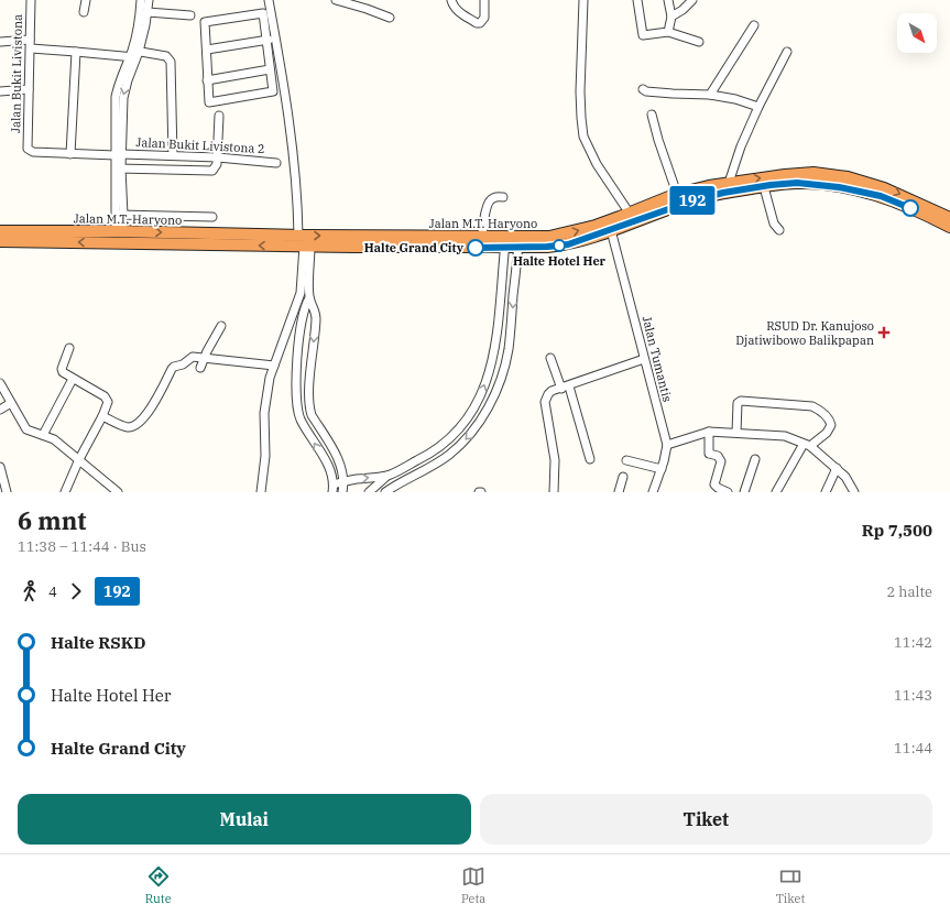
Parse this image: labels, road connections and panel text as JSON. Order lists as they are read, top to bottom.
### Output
{
  "streets": {
    "highway": ["Jalan M.T. Haryono"],
    "street": ["Jalan Bukit Livistona", "Jalan Bukit Livistona 2", "Jalan Tumantis"]
  },
  "crossings": [
    ["Jalan M.T. Haryono", "Jalan Tumantis"]
  ],
  "places": {
    "other": ["Halte Hotel Her", "Halte Grand City"],
    "health": ["RSUD Dr. Kanujoso Djatiwibowo Balikpapan"]
  },
  "lines": ["bus line 192"],
  "north": "bottom right",
  "page": {
    "on_map": "192",
    "heading": ["6 mnt", "11:38 – 11:44 · Bus", "Rp 7,500"],
    "legs": ["4", "192", "2 halte"],
    "list": [
      {
        "name": "Halte RSKD",
        "value": "11:42"
      },
      {
        "name": "Halte Hotel Her",
        "value": "11:43"
      },
      {
        "name": "Halte Grand City",
        "value": "11:44"
      }
    ],
    "buttons": ["Mulai", "Tiket"],
    "tabs": ["Rute", "Peta", "Tiket"]
  }
}
